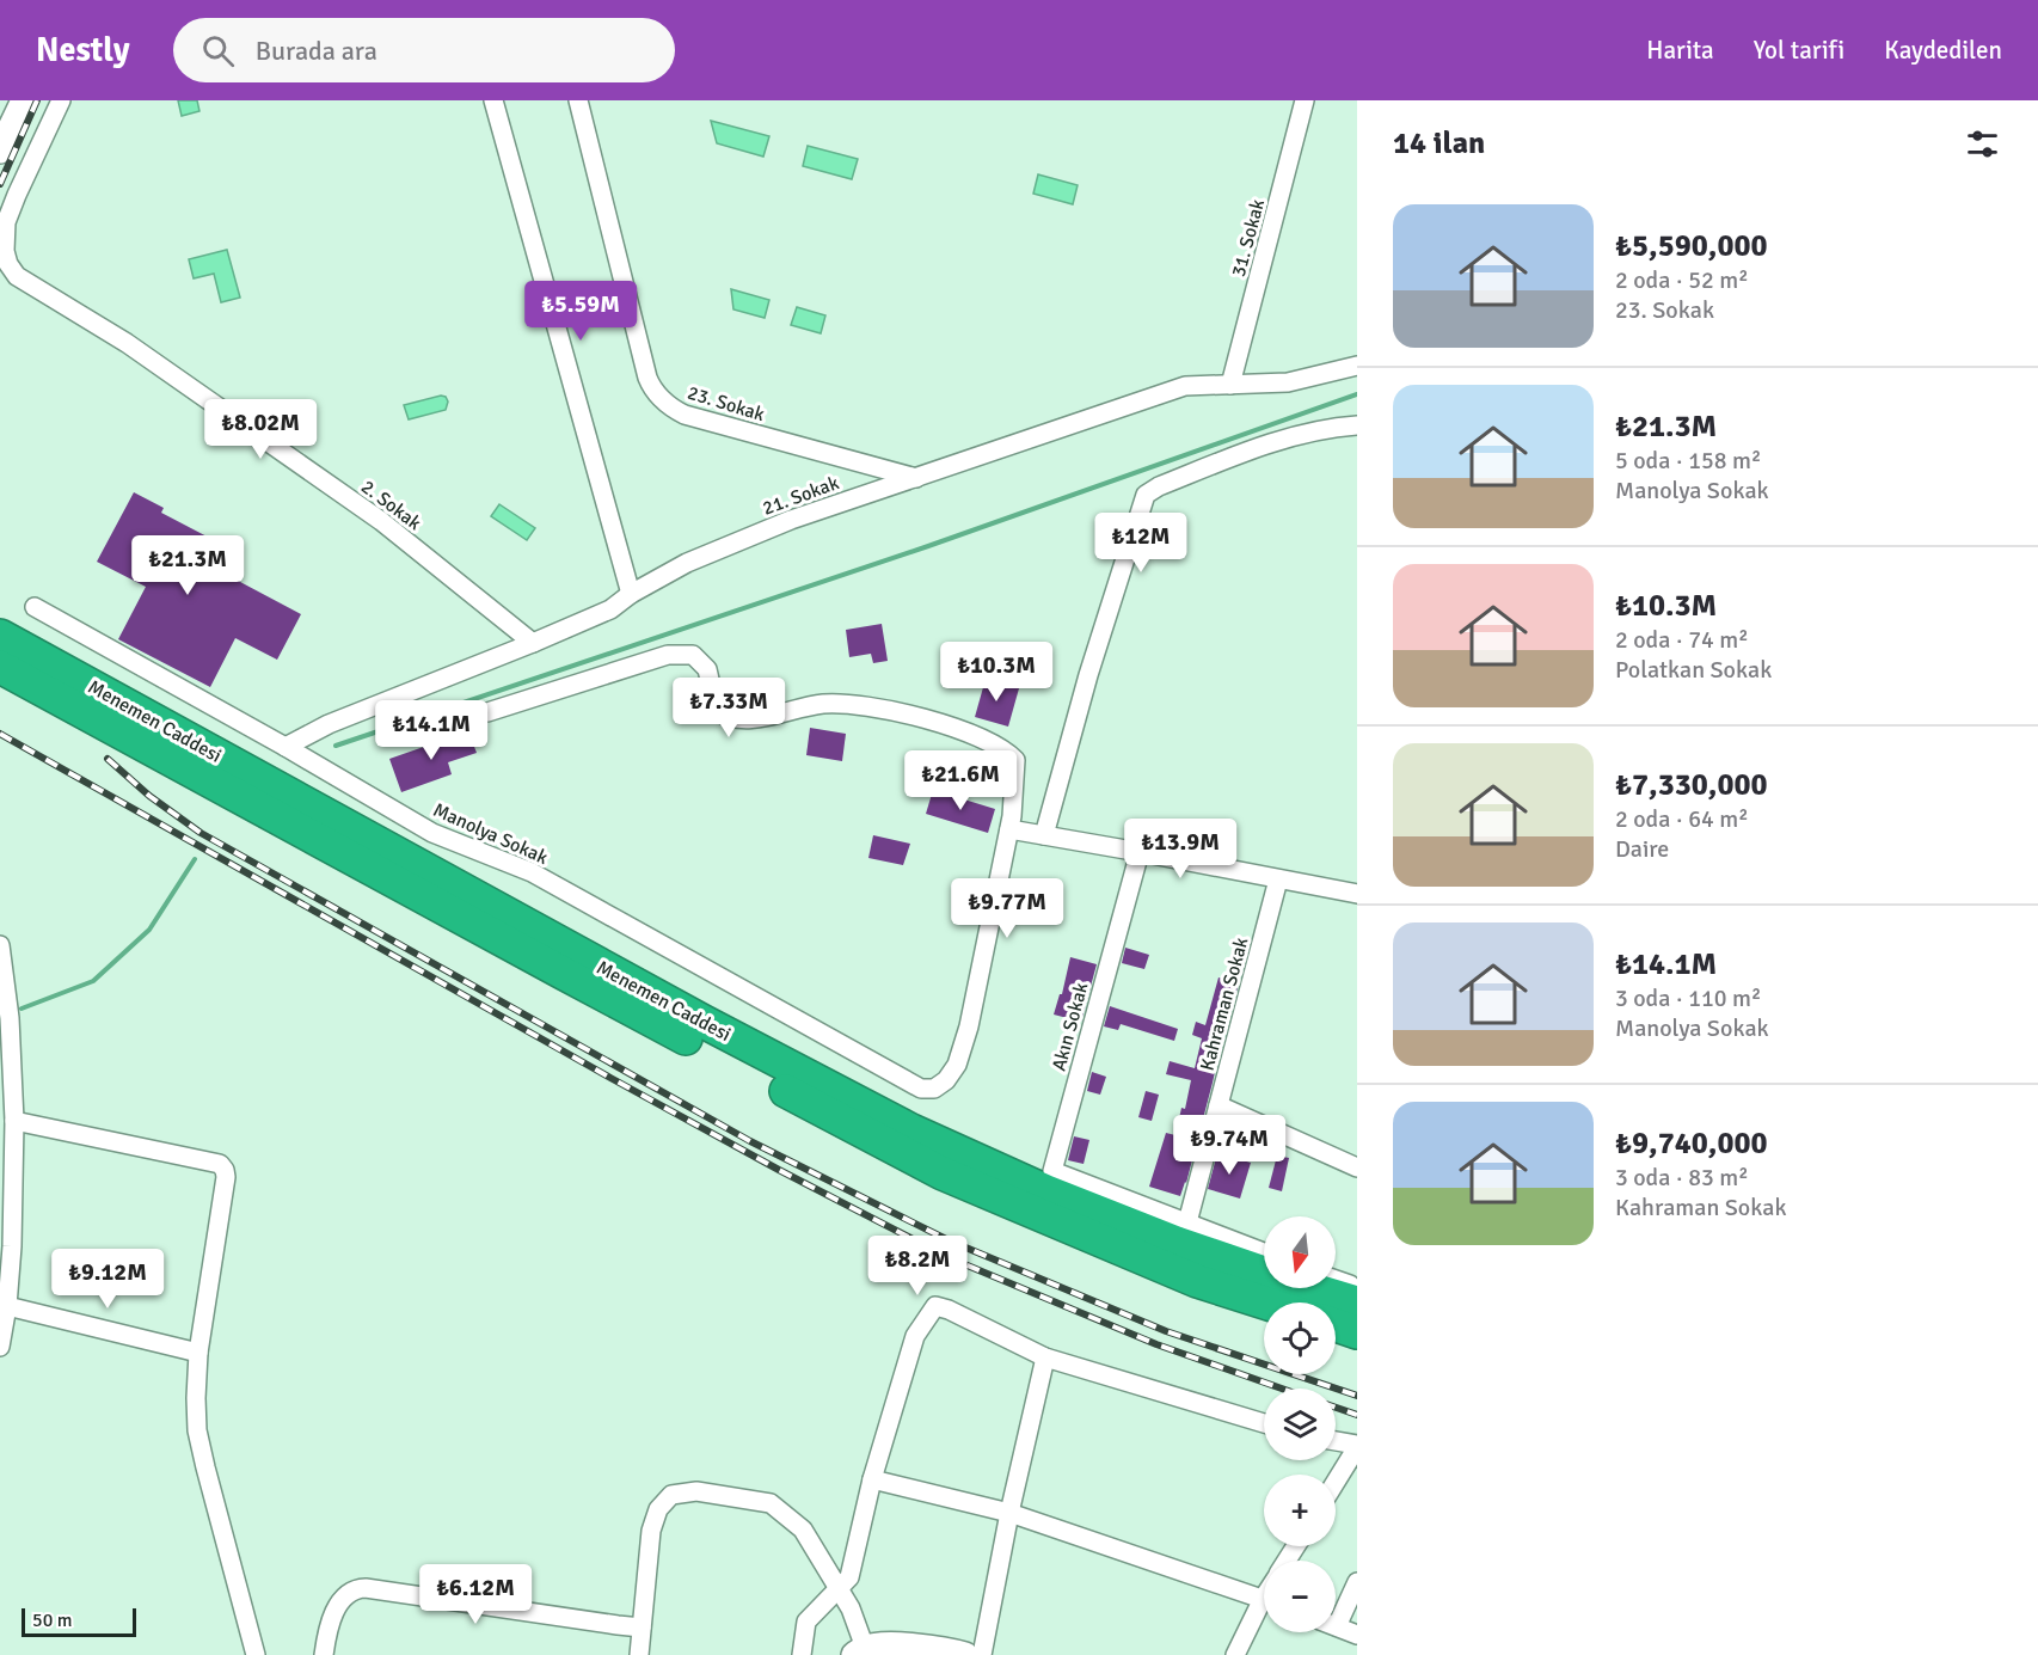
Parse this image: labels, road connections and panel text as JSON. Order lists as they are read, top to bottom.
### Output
{
  "streets": {
    "highway": ["Menemen Caddesi"],
    "street": [
      "31. Sokak",
      "23. Sokak",
      "21. Sokak",
      "2. Sokak",
      "Manolya Sokak",
      "Kahraman Sokak",
      "Akın Sokak"
    ]
  },
  "crossings": [
    ["31. Sokak", "21. Sokak"],
    ["23. Sokak", "21. Sokak"],
    ["21. Sokak", "2. Sokak"],
    ["21. Sokak", "Manolya Sokak"],
    ["Kahraman Sokak", "Akın Sokak"]
  ],
  "scale_bar": "50 m",
  "north": "bottom",
  "page": {
    "header": "Nestly",
    "search": "Burada ara",
    "nav": ["Harita", "Yol tarifi", "Kaydedilen"],
    "heading": "14 ilan",
    "list": [
      {
        "name": "₺5,590,000",
        "note": "2 oda · 52 m² · 23. Sokak"
      },
      {
        "name": "₺21.3M",
        "note": "5 oda · 158 m² · Manolya Sokak"
      },
      {
        "name": "₺10.3M",
        "note": "2 oda · 74 m² · Polatkan Sokak"
      },
      {
        "name": "₺7,330,000",
        "note": "2 oda · 64 m² · Daire"
      },
      {
        "name": "₺14.1M",
        "note": "3 oda · 110 m² · Manolya Sokak"
      },
      {
        "name": "₺9,740,000",
        "note": "3 oda · 83 m² · Kahraman Sokak"
      }
    ],
    "price": [
      "₺5.59M",
      "₺8.02M",
      "₺12M",
      "₺21.3M",
      "₺10.3M",
      "₺7.33M",
      "₺14.1M",
      "₺21.6M",
      "₺13.9M",
      "₺9.77M",
      "₺9.74M",
      "₺8.2M",
      "₺9.12M",
      "₺6.12M"
    ],
    "map_buttons": ["+", "−"],
    "scale": "50 m"
  }
}
